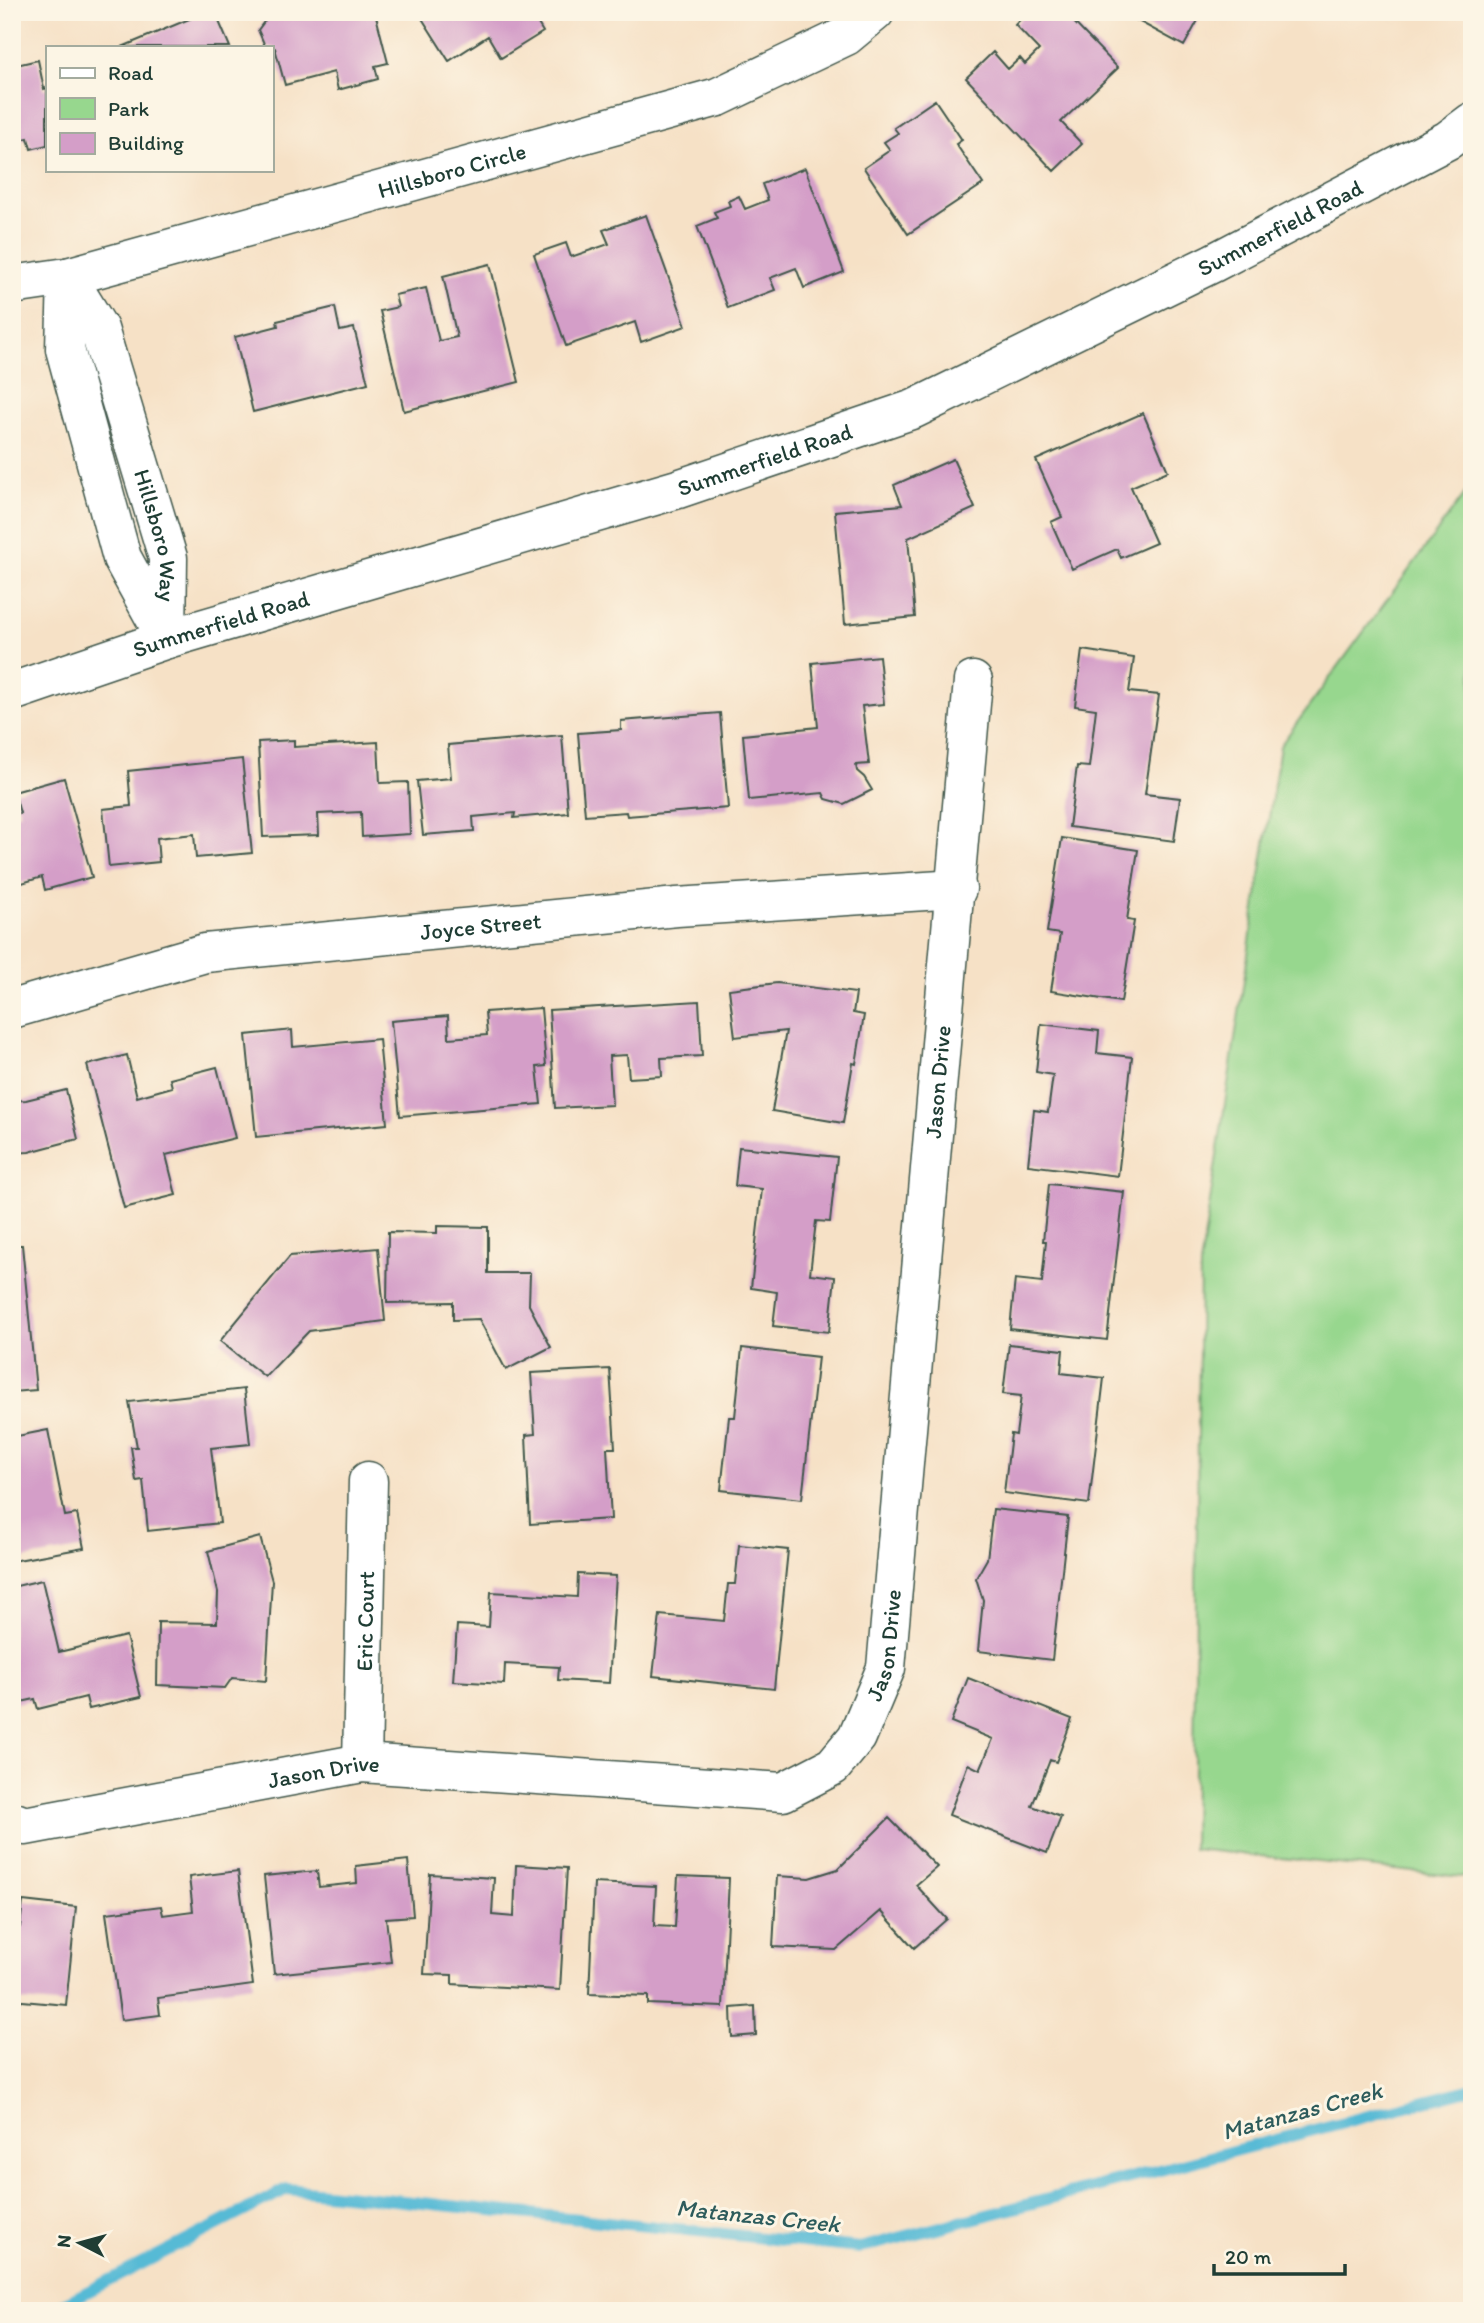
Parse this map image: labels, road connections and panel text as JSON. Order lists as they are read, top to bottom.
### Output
{
  "streets": {
    "street": [
      "Hillsboro Circle",
      "Summerfield Road",
      "Hillsboro Way",
      "Joyce Street",
      "Jason Drive",
      "Eric Court"
    ]
  },
  "crossings": [
    ["Hillsboro Circle", "Hillsboro Way"],
    ["Summerfield Road", "Hillsboro Way"],
    ["Joyce Street", "Jason Drive"],
    ["Jason Drive", "Eric Court"]
  ],
  "water": ["Matanzas Creek"],
  "legend": ["Road", "Park", "Building"],
  "scale_bar": "20 m",
  "north": "left"
}
